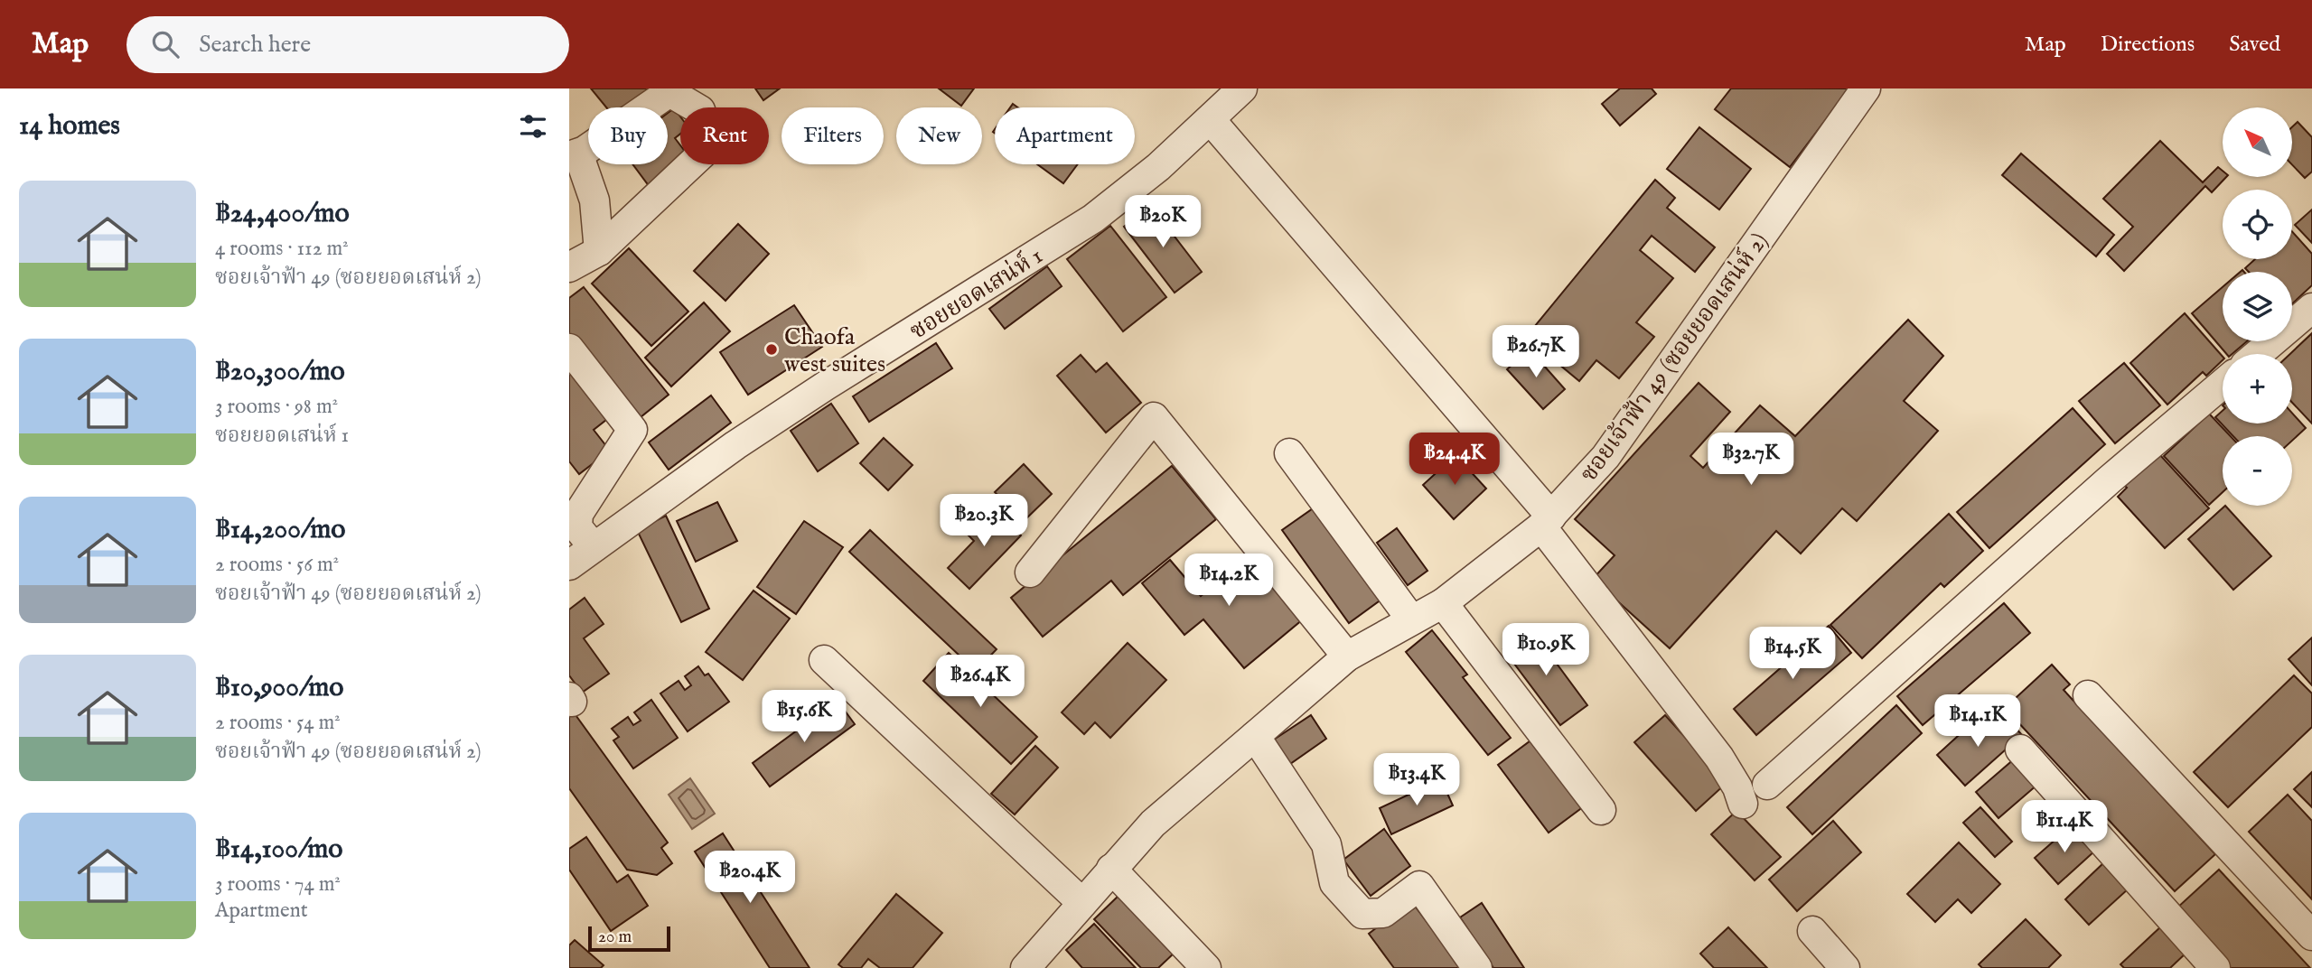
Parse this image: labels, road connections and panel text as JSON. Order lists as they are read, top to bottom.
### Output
{
  "streets": {
    "street": ["ซอยยอดเสน่ห์ 1", "ซอยเจ้าฟ้า 49 (ซอยยอดเสน่ห์ 2)"]
  },
  "places": ["Chaofa west suites"],
  "scale_bar": "20 m",
  "north": "top left",
  "page": {
    "header": "Map",
    "search": "Search here",
    "nav": ["Map", "Directions", "Saved"],
    "heading": "14 homes",
    "map_buttons": ["+", "−"],
    "chip": [
      "Buy",
      "Rent",
      "Filters",
      "New",
      "Apartment"
    ],
    "list": [
      {
        "name": "฿24,400/mo",
        "note": "4 rooms · 112 m² · ซอยเจ้าฟ้า 49 (ซอยยอดเสน่ห์ 2)"
      },
      {
        "name": "฿20,300/mo",
        "note": "3 rooms · 98 m² · ซอยยอดเสน่ห์ 1"
      },
      {
        "name": "฿14,200/mo",
        "note": "2 rooms · 56 m² · ซอยเจ้าฟ้า 49 (ซอยยอดเสน่ห์ 2)"
      },
      {
        "name": "฿10,900/mo",
        "note": "2 rooms · 54 m² · ซอยเจ้าฟ้า 49 (ซอยยอดเสน่ห์ 2)"
      },
      {
        "name": "฿14,100/mo",
        "note": "3 rooms · 74 m² · Apartment"
      }
    ],
    "price": [
      "฿20K",
      "฿26.7K",
      "฿24.4K",
      "฿32.7K",
      "฿20.3K",
      "฿14.2K",
      "฿10.9K",
      "฿14.5K",
      "฿26.4K",
      "฿15.6K",
      "฿14.1K",
      "฿13.4K",
      "฿11.4K",
      "฿20.4K"
    ],
    "scale": "20 m"
  }
}
